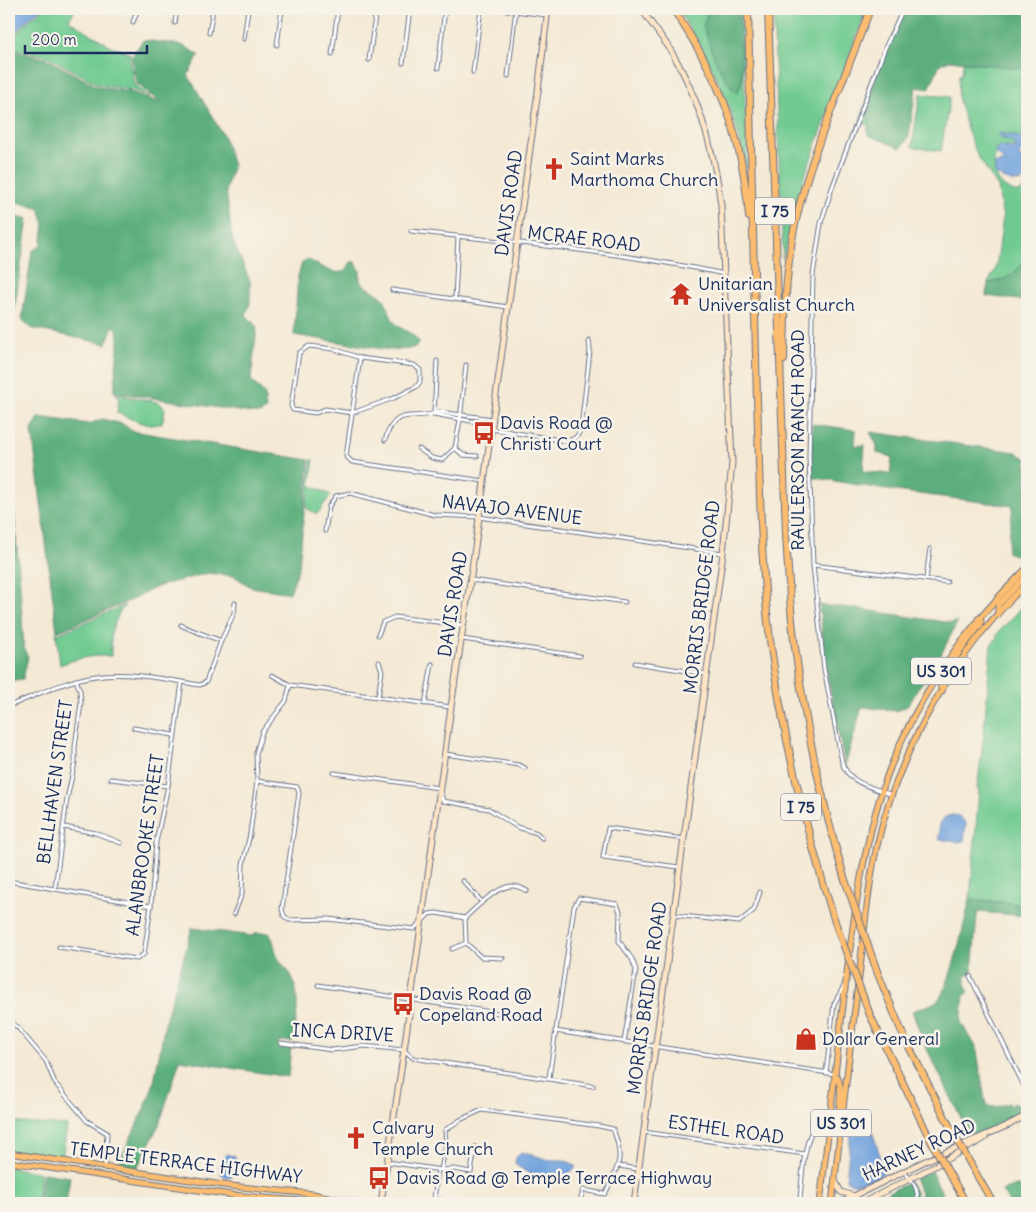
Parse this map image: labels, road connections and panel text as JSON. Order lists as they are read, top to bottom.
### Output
{
  "streets": {
    "highway": ["I 75"],
    "main road": ["US 301", "TEMPLE TERRACE HIGHWAY"],
    "street": [
      "DAVIS ROAD",
      "MCRAE ROAD",
      "RAULERSON RANCH ROAD",
      "NAVAJO AVENUE",
      "MORRIS BRIDGE ROAD",
      "BELLHAVEN STREET",
      "ALANBROOKE STREET",
      "INCA DRIVE",
      "ESTHEL ROAD",
      "HARNEY ROAD"
    ]
  },
  "crossings": [
    ["DAVIS ROAD", "MCRAE ROAD"],
    ["DAVIS ROAD", "NAVAJO AVENUE"],
    ["DAVIS ROAD", "INCA DRIVE"],
    ["MCRAE ROAD", "MORRIS BRIDGE ROAD"],
    ["RAULERSON RANCH ROAD", "US 301"],
    ["NAVAJO AVENUE", "MORRIS BRIDGE ROAD"],
    ["MORRIS BRIDGE ROAD", "ESTHEL ROAD"]
  ],
  "places": {
    "church": ["Saint Marks Marthoma Church", "Calvary Temple Church"],
    "temple": ["Unitarian Universalist Church"],
    "bus stop": ["Davis Road @ Christi Court", "Davis Road @ Copeland Road", "Davis Road @ Temple Terrace Highway"],
    "shop": ["Dollar General"]
  },
  "scale_bar": "200 m"
}
